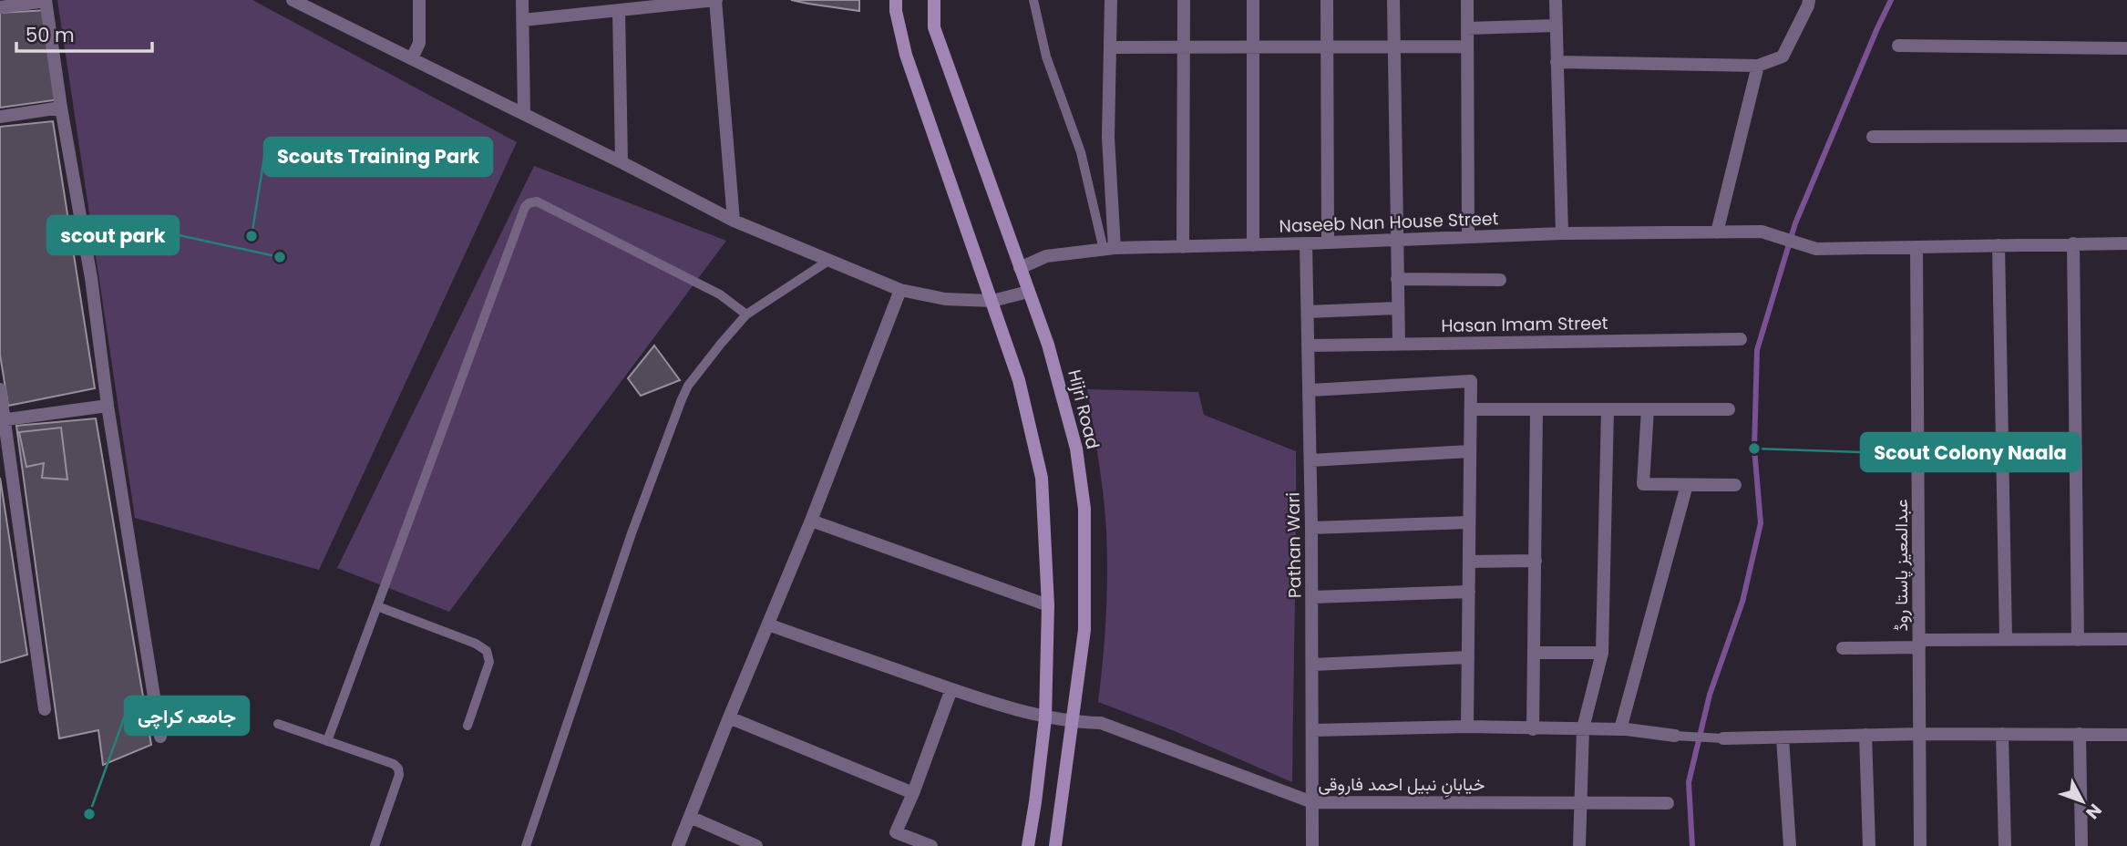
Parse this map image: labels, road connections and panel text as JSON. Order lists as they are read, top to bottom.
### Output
{
  "streets": {
    "main road": ["Hijri Road"],
    "street": [
      "Naseeb Nan House Street",
      "Hasan Imam Street",
      "Pathan Wari",
      "عبدالمعیز پاستا روڈ",
      "خیابانِ نبیل احمد فاروقی"
    ]
  },
  "crossings": [
    ["Naseeb Nan House Street", "Hijri Road"],
    ["Naseeb Nan House Street", "Pathan Wari"],
    ["Naseeb Nan House Street", "عبدالمعیز پاستا روڈ"],
    ["Hasan Imam Street", "Pathan Wari"],
    ["Hijri Road", "خیابانِ نبیل احمد فاروقی"],
    ["Pathan Wari", "خیابانِ نبیل احمد فاروقی"]
  ],
  "places": [
    "Scouts Training Park",
    "scout park",
    "Scout Colony Naala",
    "جامعہ کراچی"
  ],
  "scale_bar": "50 m",
  "north": "bottom right"
}
